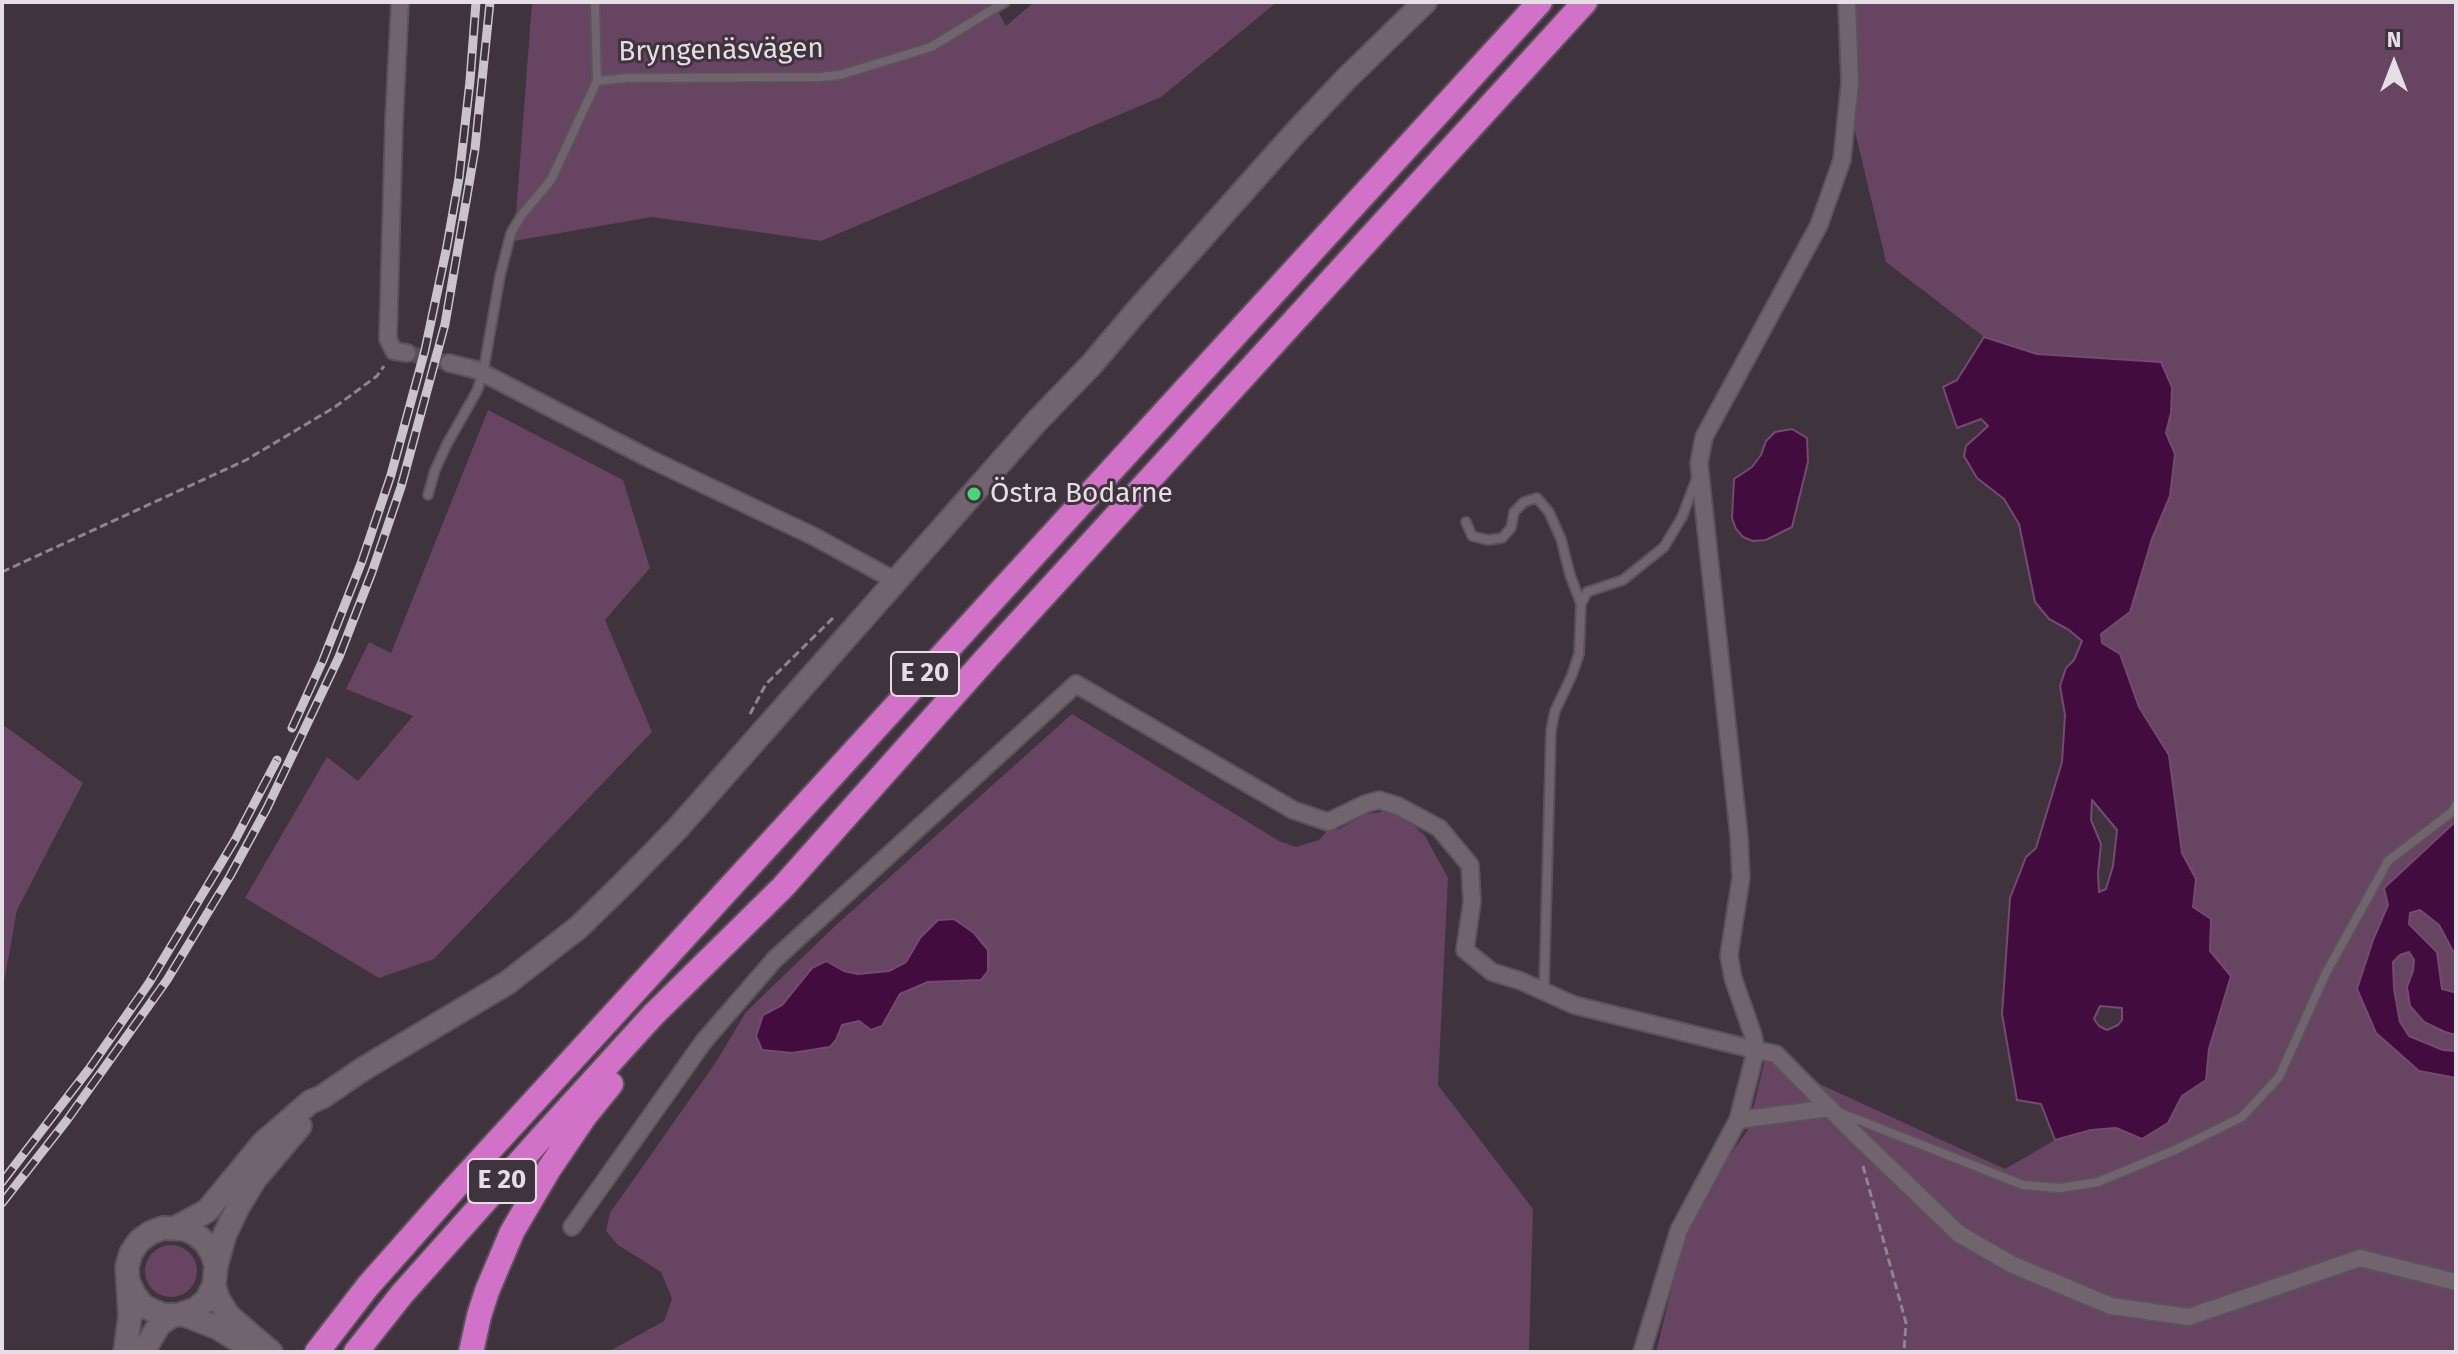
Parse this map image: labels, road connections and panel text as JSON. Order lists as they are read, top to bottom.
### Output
{
  "streets": {
    "highway": ["E 20"],
    "lane": ["Bryngenäsvägen"]
  },
  "places": ["Östra Bodarne"],
  "north": "top"
}
